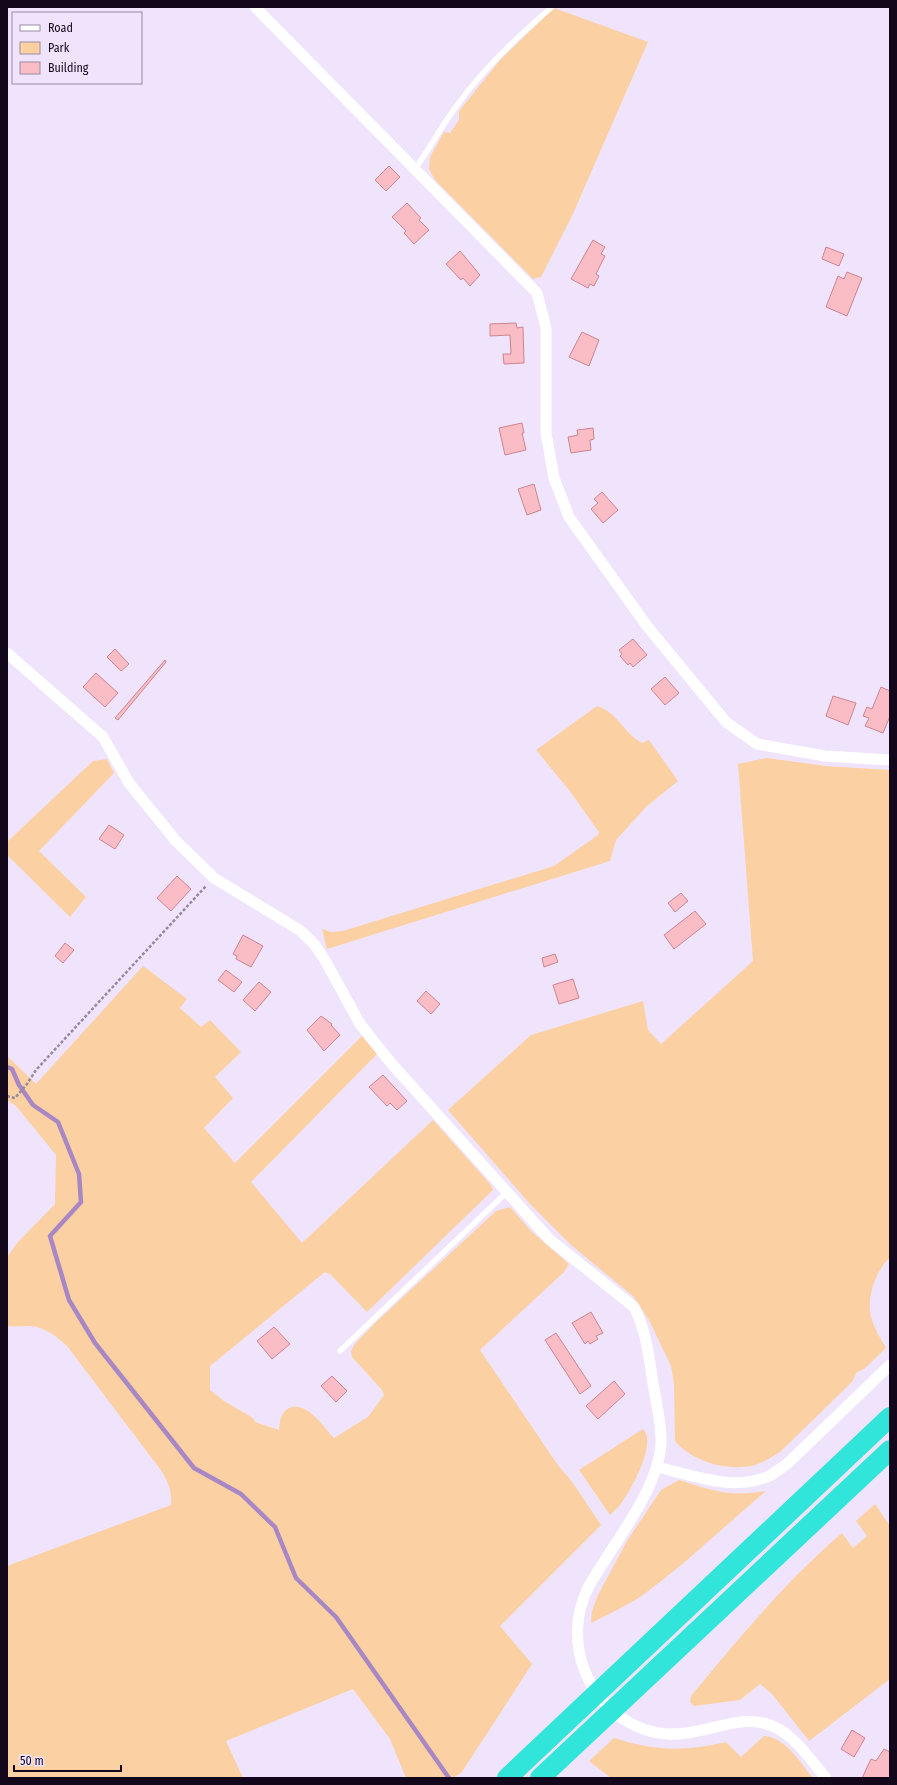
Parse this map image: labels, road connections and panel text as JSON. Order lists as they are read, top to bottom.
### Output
{
  "legend": ["Road", "Park", "Building"],
  "scale_bar": "50 m"
}
